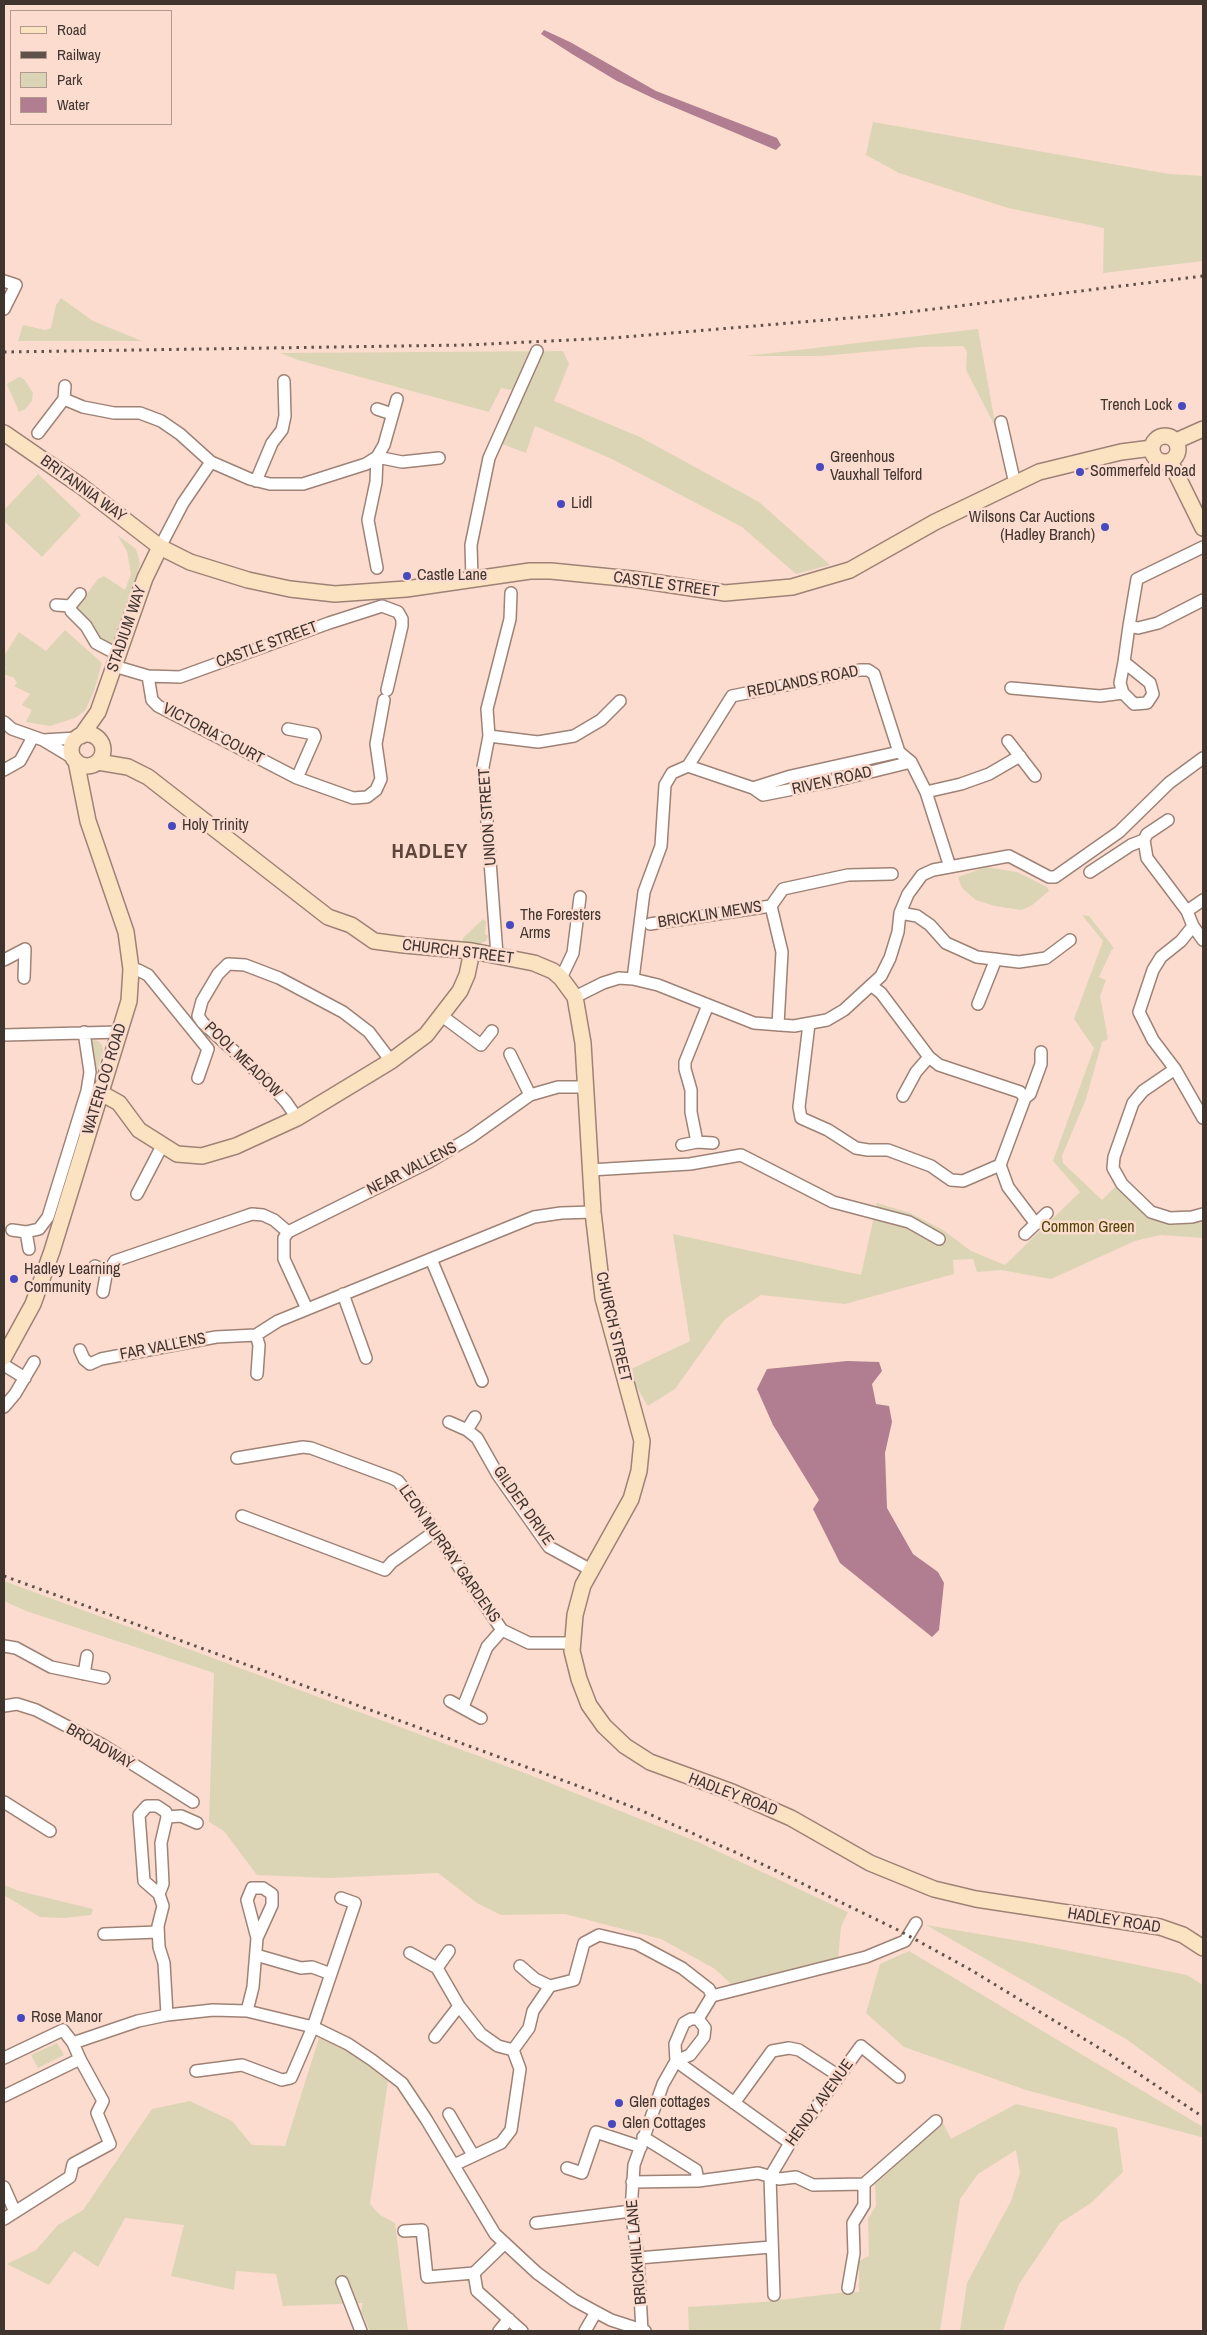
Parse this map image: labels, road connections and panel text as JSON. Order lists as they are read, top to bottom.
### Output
{
  "streets": {
    "street": [
      "BRITANNIA WAY",
      "CASTLE STREET",
      "STADIUM WAY",
      "REDLANDS ROAD",
      "VICTORIA COURT",
      "RIVEN ROAD",
      "UNION STREET",
      "BRICKLIN MEWS",
      "CHURCH STREET",
      "POOL MEADOW",
      "WATERLOO ROAD",
      "NEAR VALLENS",
      "FAR VALLENS",
      "GILDER DRIVE",
      "LEON MURRAY GARDENS",
      "BROADWAY",
      "HADLEY ROAD",
      "HENDY AVENUE",
      "BRICKHILL LANE"
    ]
  },
  "crossings": [
    ["BRITANNIA WAY", "CASTLE STREET"],
    ["BRITANNIA WAY", "STADIUM WAY"],
    ["CASTLE STREET", "STADIUM WAY"],
    ["CASTLE STREET", "VICTORIA COURT"],
    ["STADIUM WAY", "CHURCH STREET"],
    ["STADIUM WAY", "WATERLOO ROAD"],
    ["REDLANDS ROAD", "RIVEN ROAD"],
    ["UNION STREET", "CHURCH STREET"],
    ["CHURCH STREET", "WATERLOO ROAD"],
    ["CHURCH STREET", "NEAR VALLENS"],
    ["CHURCH STREET", "FAR VALLENS"],
    ["CHURCH STREET", "HADLEY ROAD"],
    ["GILDER DRIVE", "HADLEY ROAD"],
    ["LEON MURRAY GARDENS", "HADLEY ROAD"]
  ],
  "districts": ["HADLEY"],
  "parks": ["Common Green"],
  "places": [
    "Trench Lock",
    "Greenhous Vauxhall Telford",
    "Sommerfeld Road",
    "Lidl",
    "Wilsons Car Auctions (Hadley Branch)",
    "Castle Lane",
    "Holy Trinity",
    "The Foresters Arms",
    "Hadley Learning Community",
    "Rose Manor",
    "Glen cottages",
    "Glen Cottages"
  ],
  "legend": [
    "Road",
    "Railway",
    "Park",
    "Water"
  ]
}
